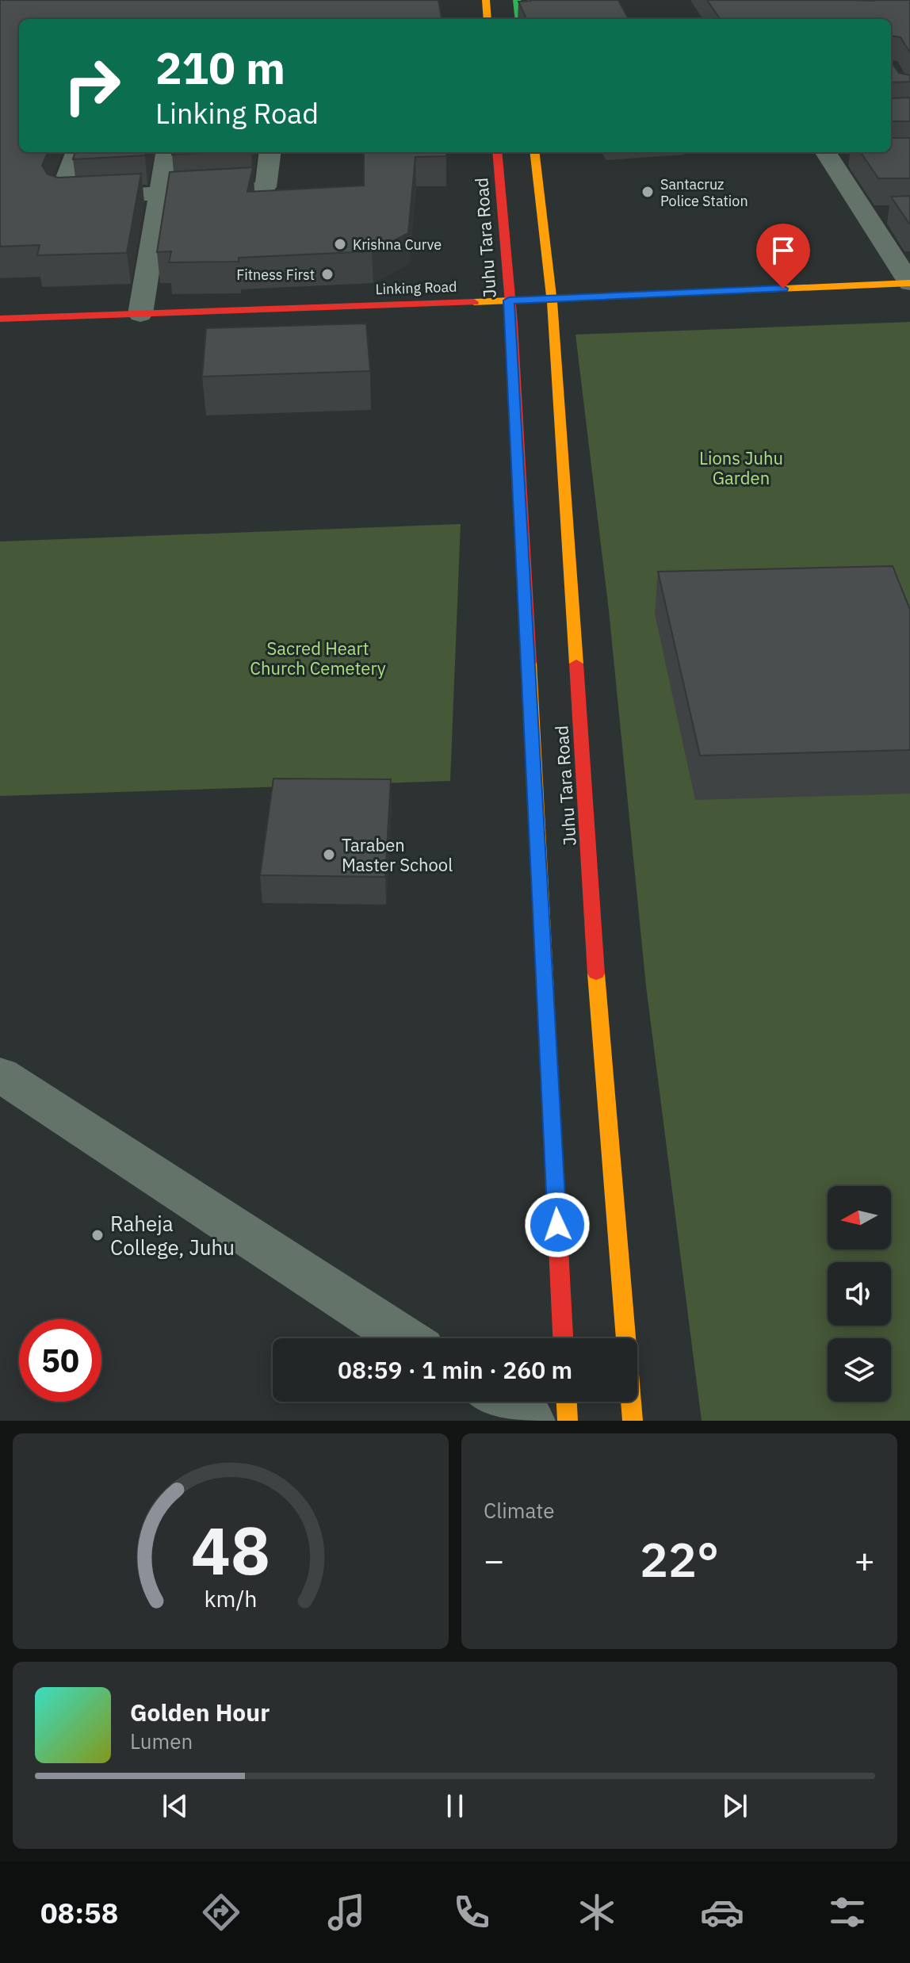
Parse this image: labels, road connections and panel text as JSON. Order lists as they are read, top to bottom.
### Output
{
  "streets": {
    "main road": ["Juhu Tara Road", "Linking Road"]
  },
  "crossings": [
    ["Juhu Tara Road", "Linking Road"]
  ],
  "parks": ["Lions Juhu Garden", "Sacred Heart Church Cemetery"],
  "places": [
    "Santacruz Police Station",
    "Krishna Curve",
    "Fitness First",
    "Taraben Master School",
    "Raheja College, Juhu"
  ],
  "north": "left",
  "page": {
    "turn": ["210 m", "Linking Road"],
    "limit": "50",
    "trip": "08:59 · 1 min · 260 m",
    "tile": "Climate",
    "heat": ["−", "22°", "+"],
    "song": ["Golden Hour", "Lumen"],
    "tabs": "08:58",
    "gauge": ["48", "km/h"]
  }
}
